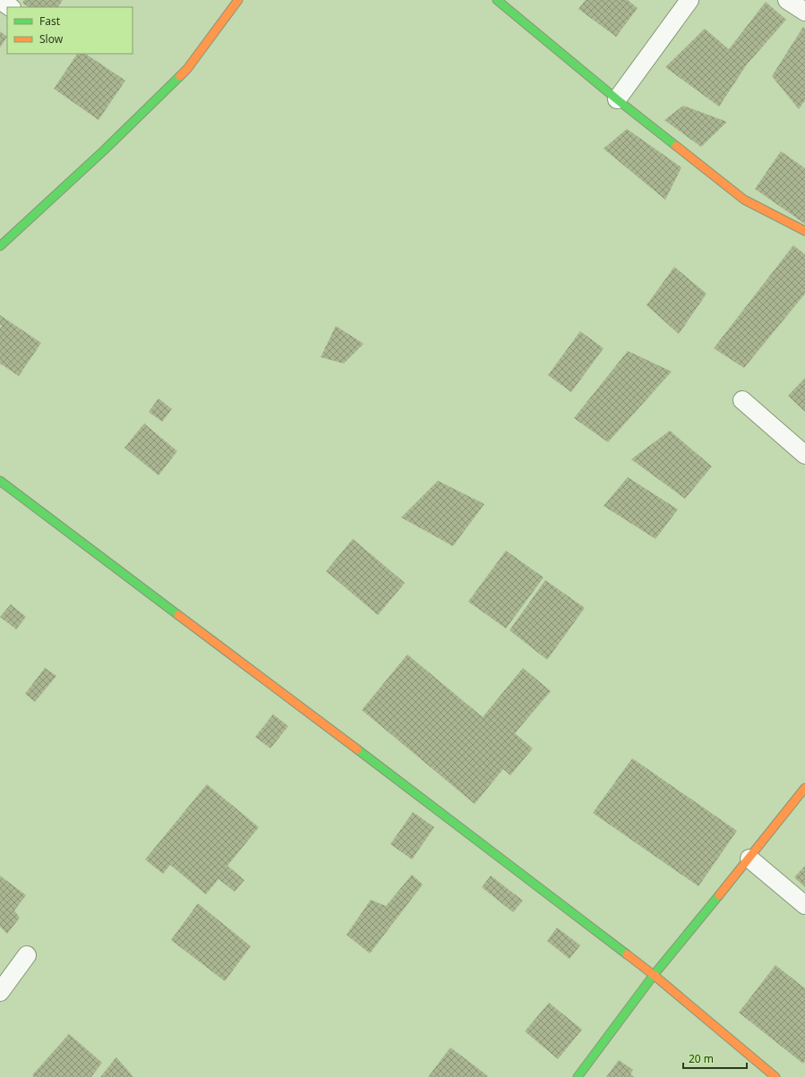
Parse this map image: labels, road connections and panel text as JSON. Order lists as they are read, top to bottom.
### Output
{
  "legend": ["Fast", "Slow"],
  "scale_bar": "20 m"
}
